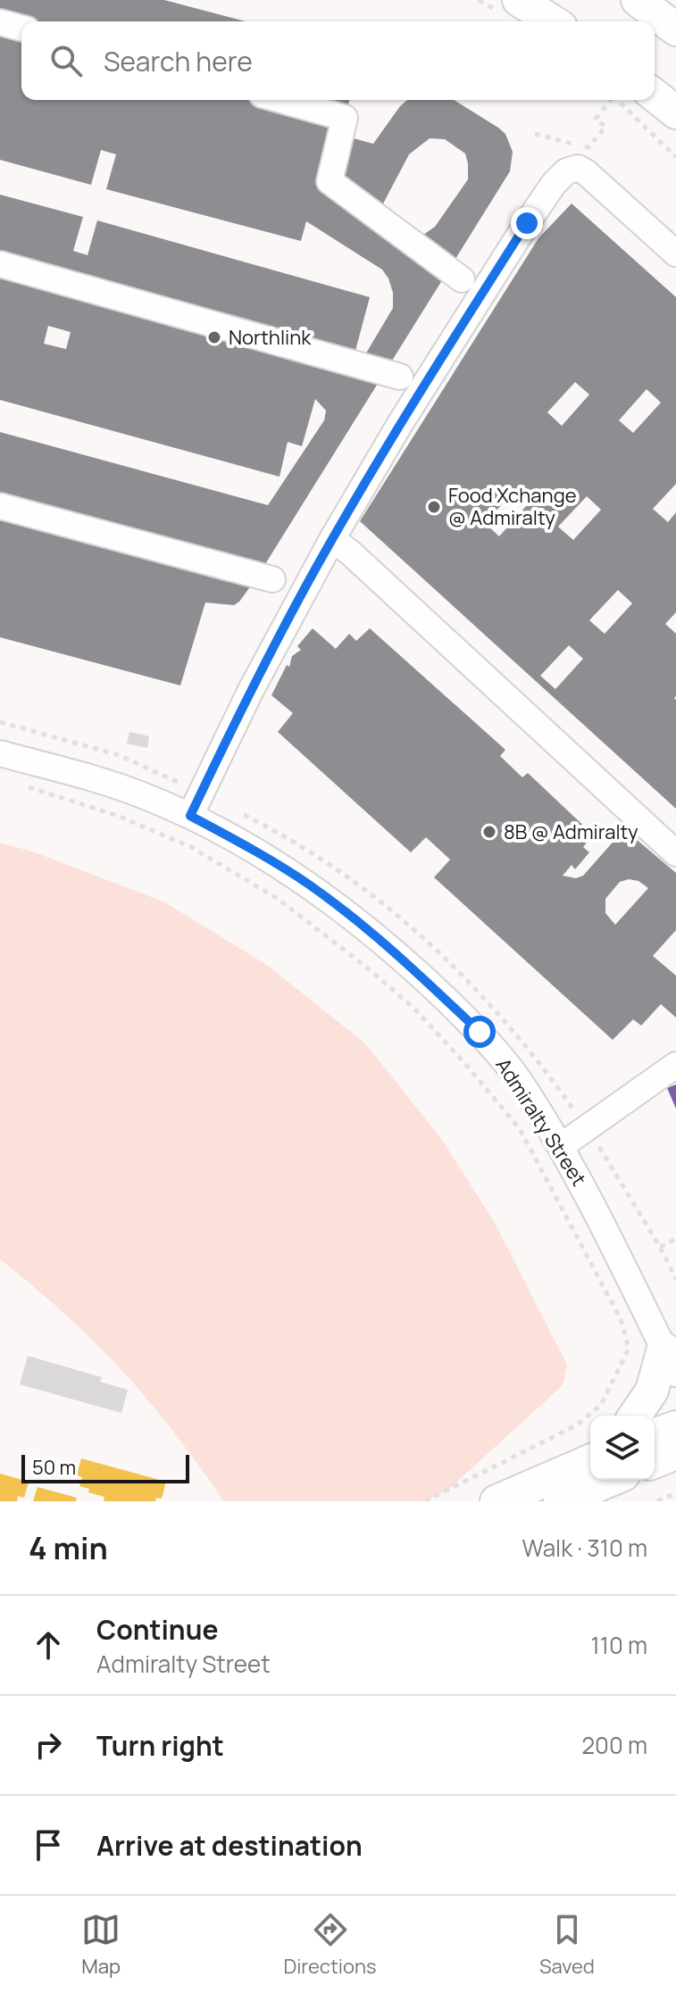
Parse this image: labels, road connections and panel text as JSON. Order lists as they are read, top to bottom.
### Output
{
  "streets": {
    "street": ["Admiralty Street"]
  },
  "places": ["Northlink", "Food Xchange @ Admiralty", "8B @ Admiralty"],
  "scale_bar": "50 m",
  "page": {
    "search": "Search here",
    "scale": "50 m",
    "heading": ["4 min", "Walk · 310 m"],
    "list": [
      ["Continue", "Admiralty Street", "110 m"],
      ["Turn right", "200 m"],
      "Arrive at destination"
    ],
    "nav": ["Map", "Directions", "Saved"]
  }
}
